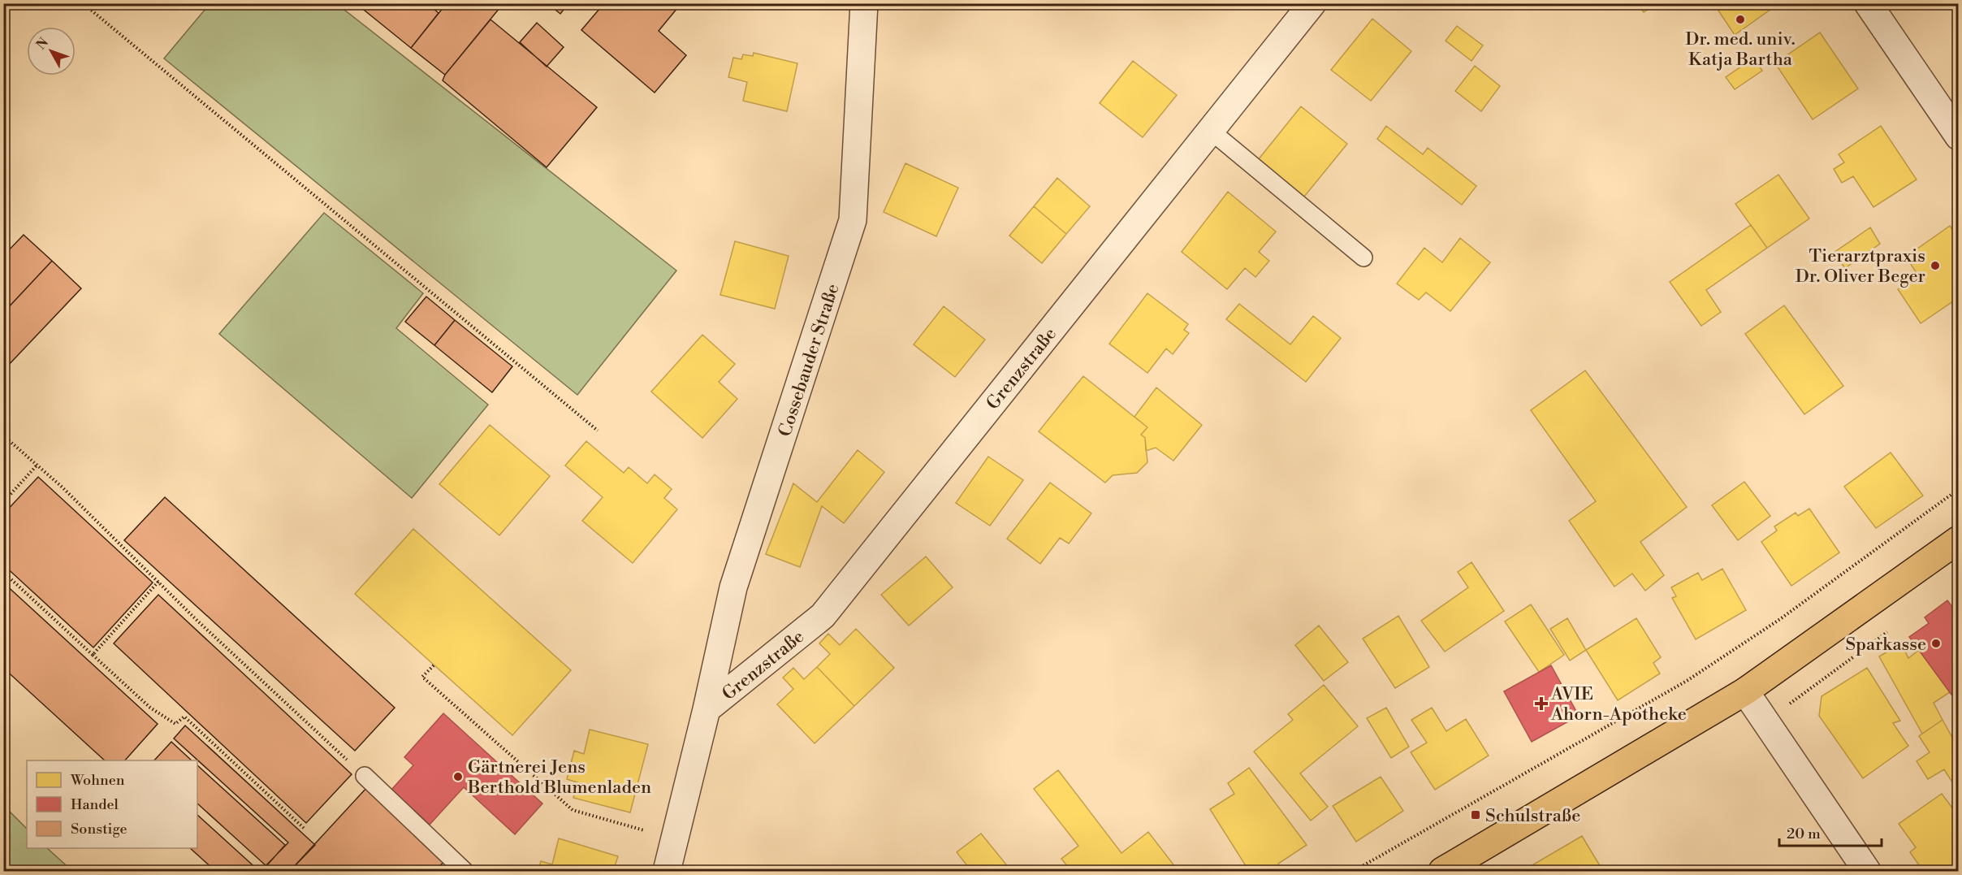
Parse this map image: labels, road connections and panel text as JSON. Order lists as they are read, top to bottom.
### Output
{
  "streets": {
    "street": ["Cossebauder Straße", "Grenzstraße"]
  },
  "crossings": [
    ["Cossebauder Straße", "Grenzstraße"]
  ],
  "places": {
    "other": [
      "Dr. med. univ. Katja Bartha",
      "Tierarztpraxis Dr. Oliver Beger",
      "Sparkasse",
      "Gärtnerei Jens Berthold Blumenladen"
    ],
    "health": ["AVIE Ahorn-Apotheke"],
    "transit": ["Schulstraße"]
  },
  "legend": ["Wohnen", "Handel", "Sonstige"],
  "scale_bar": "20 m",
  "north": "top left"
}
